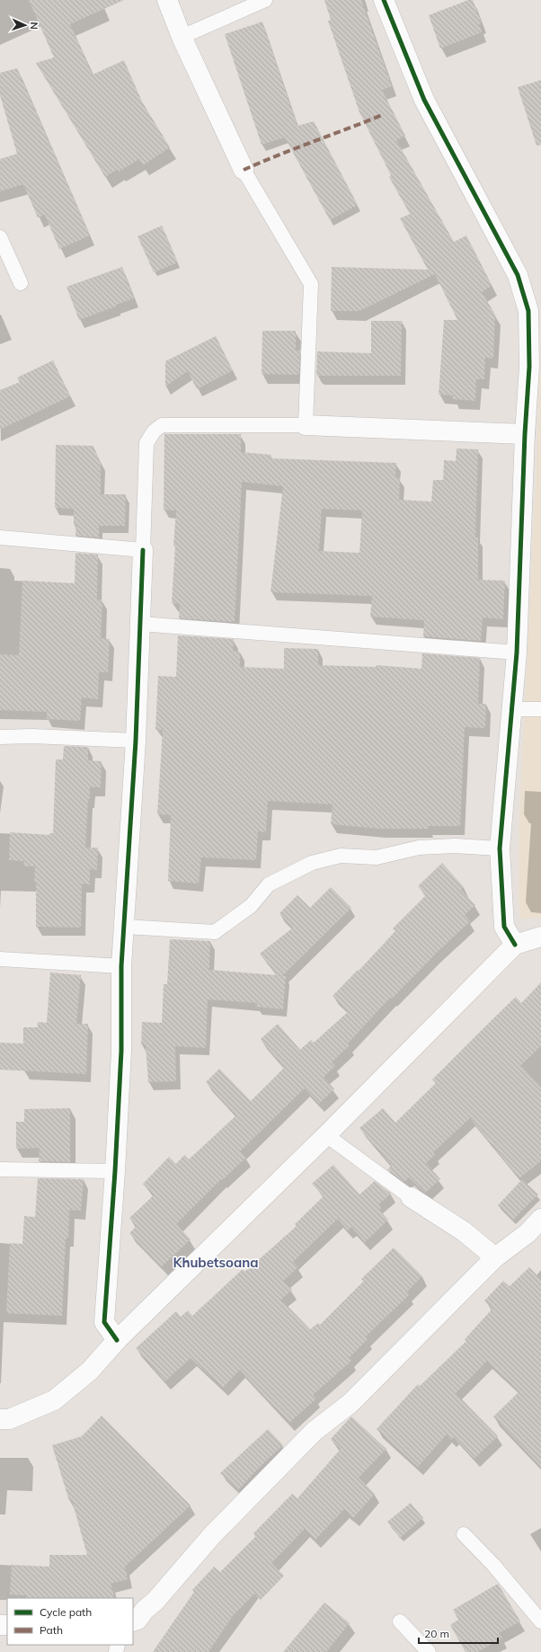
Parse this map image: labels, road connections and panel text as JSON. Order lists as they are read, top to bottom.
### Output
{
  "districts": ["Khubetsoana"],
  "legend": ["Cycle path", "Path"],
  "scale_bar": "20 m",
  "north": "right"
}
